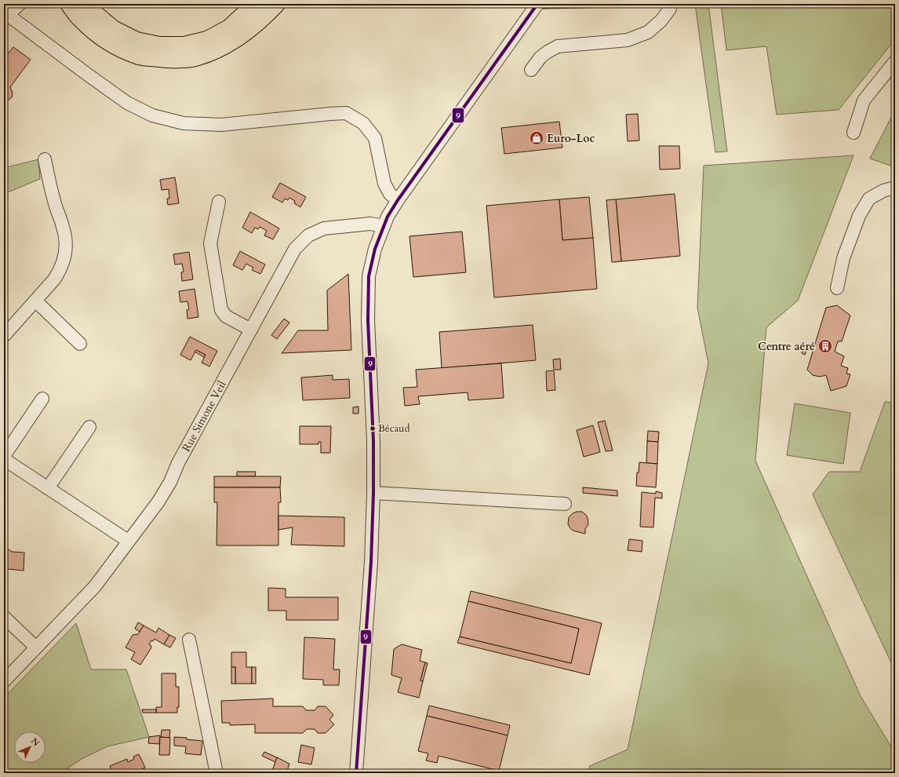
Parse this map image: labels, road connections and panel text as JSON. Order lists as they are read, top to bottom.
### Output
{
  "streets": {
    "street": ["Rue Simone Veil"]
  },
  "places": {
    "shop": ["Euro-Loc"],
    "building": ["Centre aéré"],
    "other": ["Bécaud"]
  },
  "lines": ["transit line 9"],
  "north": "top right"
}
